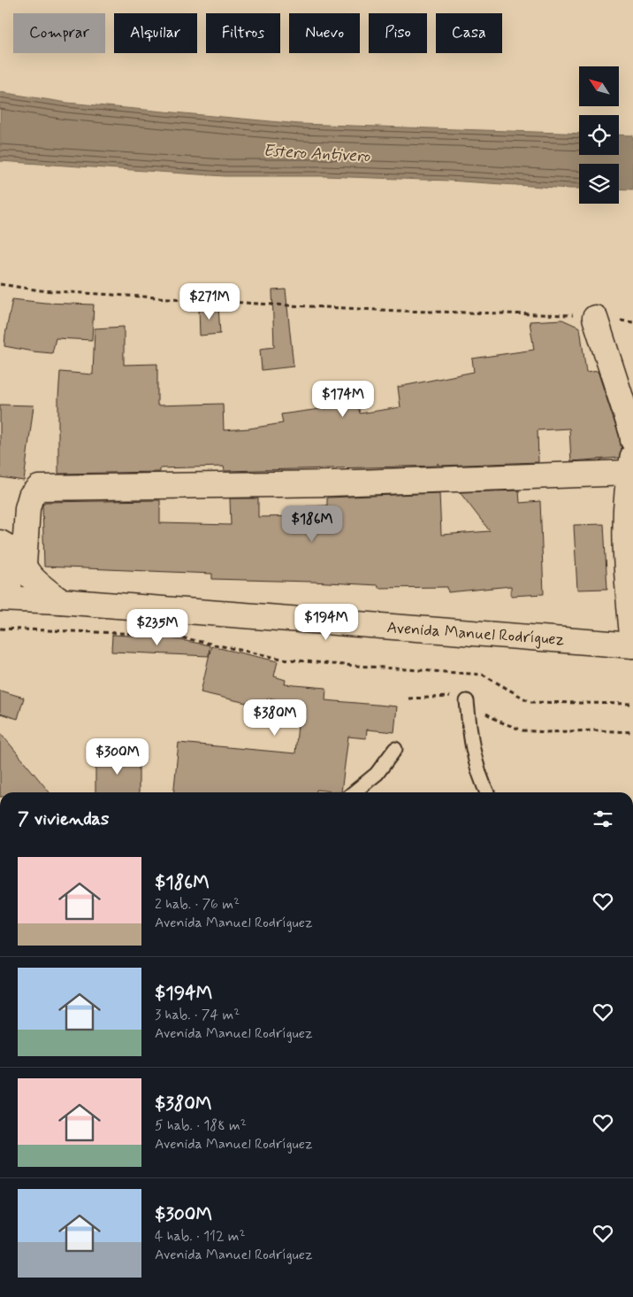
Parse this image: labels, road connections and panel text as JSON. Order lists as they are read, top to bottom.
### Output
{
  "streets": {
    "street": ["Avenida Manuel Rodríguez"]
  },
  "water": ["Estero Antivero"],
  "north": "top left",
  "page": {
    "chip": [
      "Comprar",
      "Alquilar",
      "Filtros",
      "Nuevo",
      "Piso",
      "Casa"
    ],
    "price": [
      "$271M",
      "$174M",
      "$186M",
      "$194M",
      "$235M",
      "$380M",
      "$300M"
    ],
    "heading": "7 viviendas",
    "list": [
      {
        "name": "$186M",
        "note": "2 hab. · 76 m² · Avenida Manuel Rodríguez"
      },
      {
        "name": "$194M",
        "note": "3 hab. · 74 m² · Avenida Manuel Rodríguez"
      },
      {
        "name": "$380M",
        "note": "5 hab. · 188 m² · Avenida Manuel Rodríguez"
      },
      {
        "name": "$300M",
        "note": "4 hab. · 112 m² · Avenida Manuel Rodríguez"
      }
    ]
  }
}
